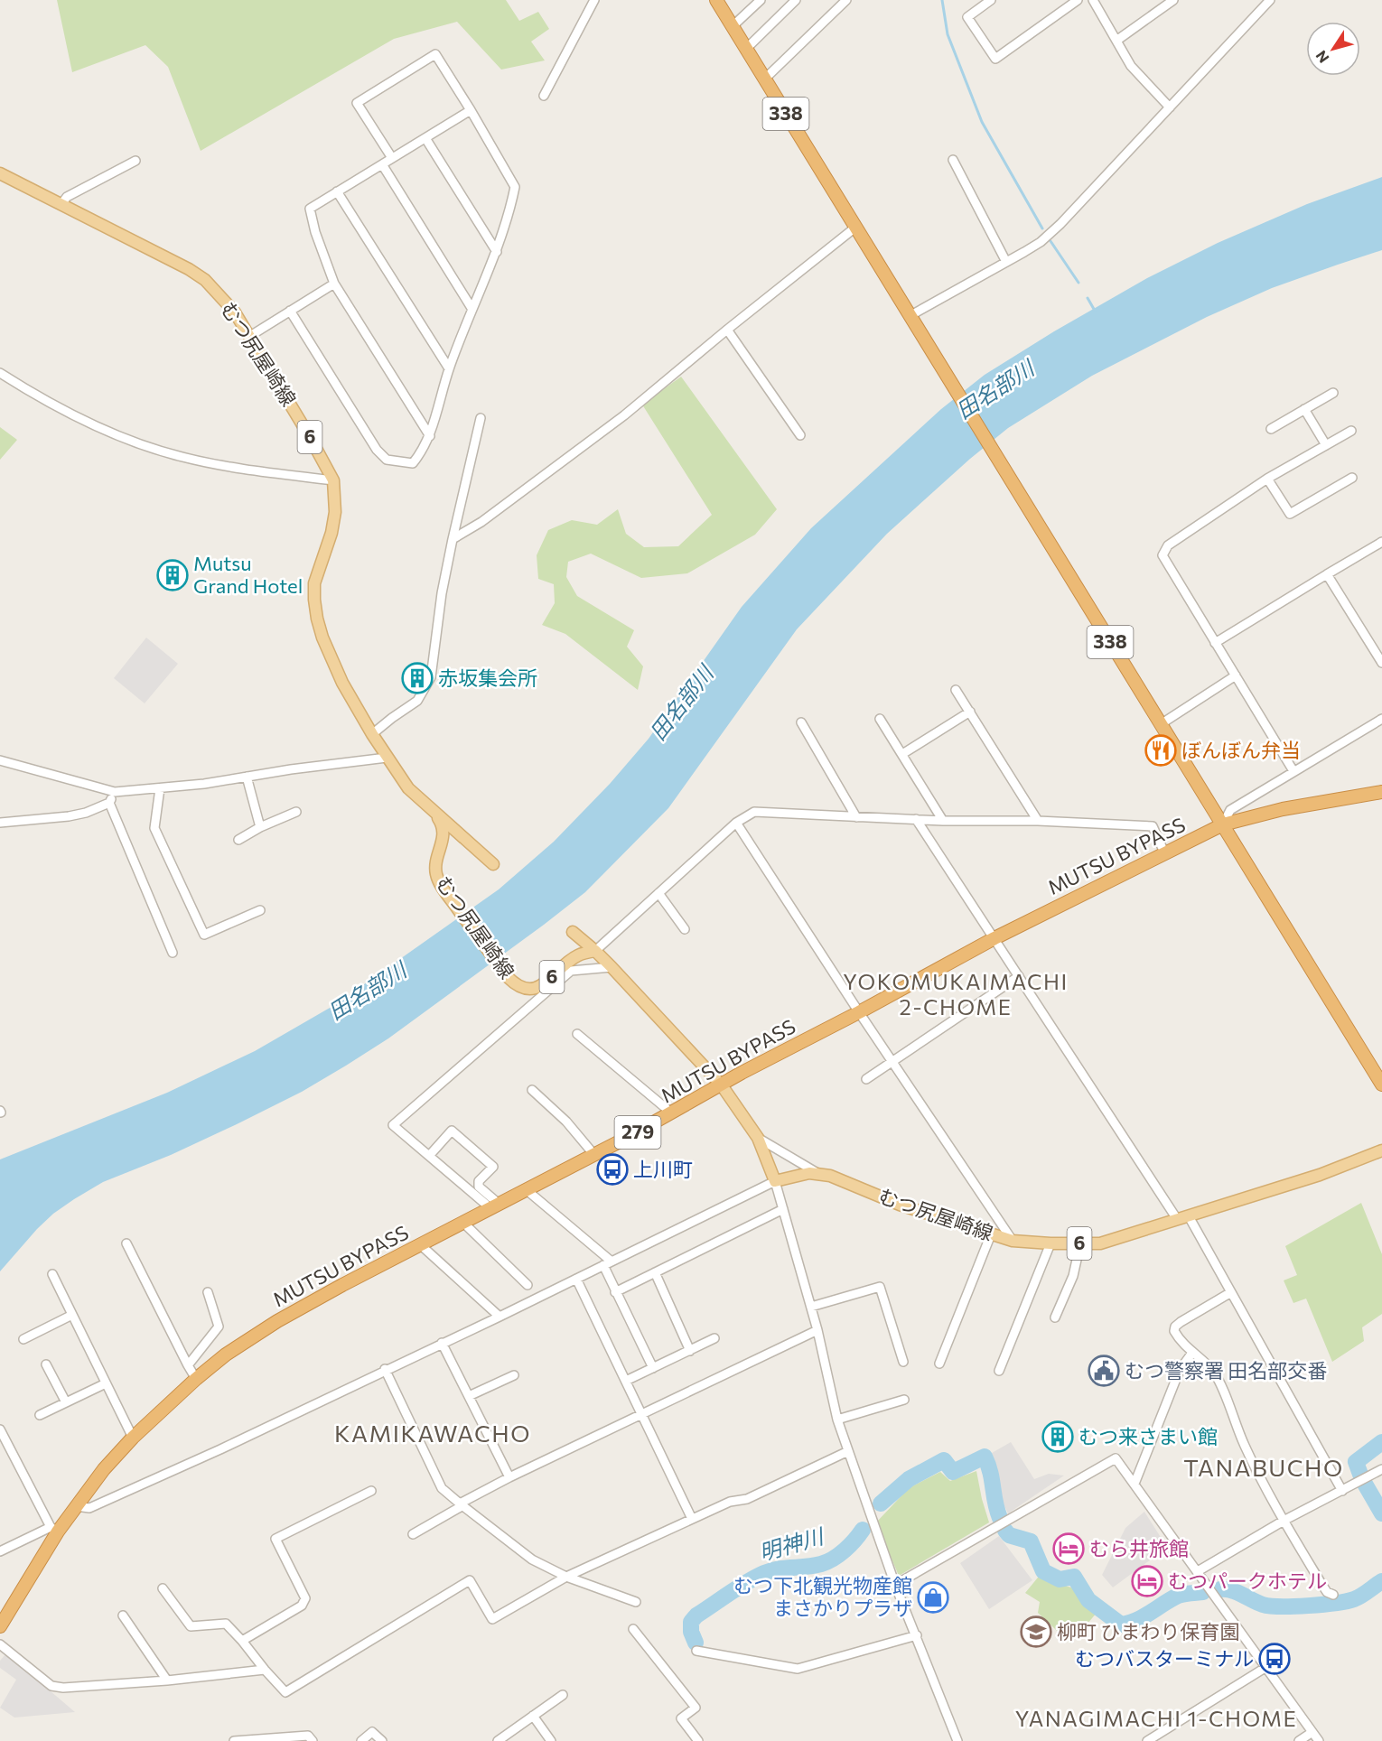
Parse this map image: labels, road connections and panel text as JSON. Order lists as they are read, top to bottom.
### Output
{
  "streets": {
    "highway": ["338", "MUTSU BYPASS", "279"],
    "main road": ["むつ尻屋崎線", "6"]
  },
  "crossings": [
    ["338", "MUTSU BYPASS"],
    ["むつ尻屋崎線", "6"],
    ["6", "MUTSU BYPASS"]
  ],
  "districts": [
    "YOKOMUKAIMACHI 2-CHOME",
    "KAMIKAWACHO",
    "TANABUCHO",
    "YANAGIMACHI 1-CHOME"
  ],
  "water": ["田名部川", "明神川"],
  "places": {
    "building": ["Mutsu Grand Hotel", "赤坂集会所", "むつ来さまい館"],
    "restaurant": ["ぼんぼん弁当"],
    "bus stop": ["上川町", "むつバスターミナル"],
    "public building": ["むつ警察署 田名部交番"],
    "hotel": ["むら井旅館", "むつパークホテル"],
    "shop": ["むつ下北観光物産館 まさかりプラザ"],
    "school or university": ["柳町 ひまわり保育園"]
  },
  "north": "bottom left"
}
